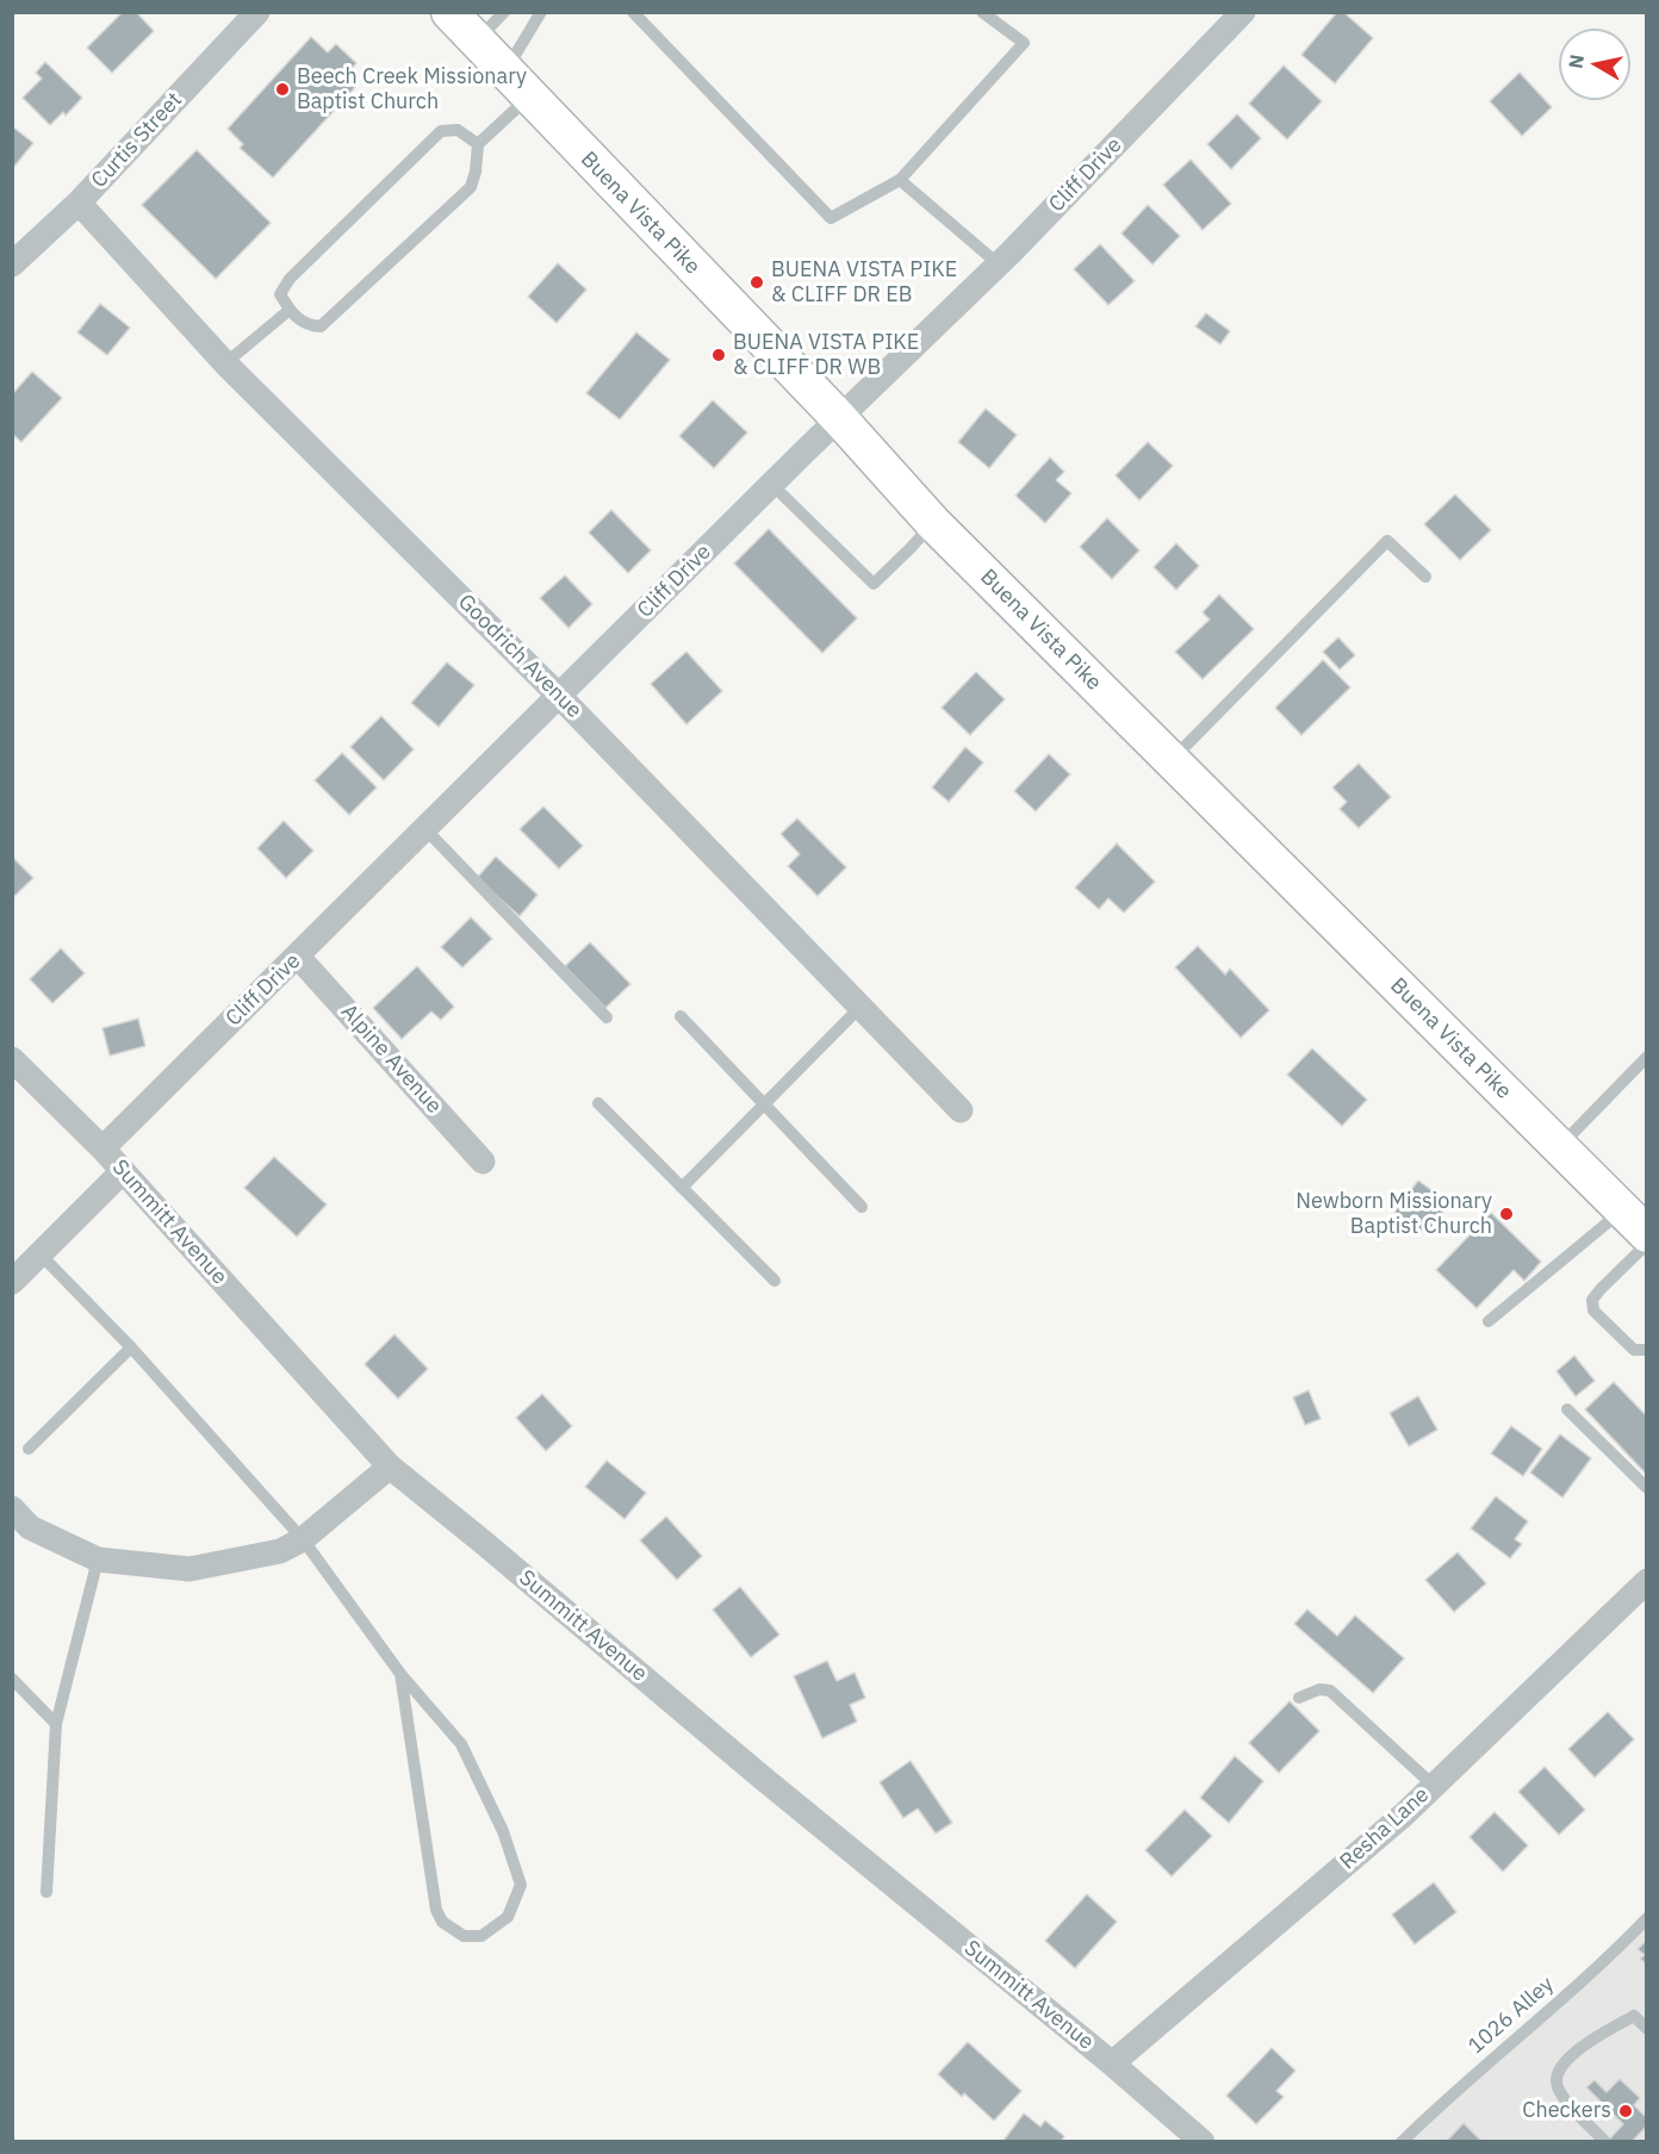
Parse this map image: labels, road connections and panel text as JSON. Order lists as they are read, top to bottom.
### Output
{
  "streets": {
    "main road": ["Buena Vista Pike"],
    "street": [
      "Curtis Street",
      "Cliff Drive",
      "Goodrich Avenue",
      "Alpine Avenue",
      "Summitt Avenue",
      "Resha Lane"
    ],
    "lane": ["1026 Alley"]
  },
  "crossings": [
    ["Curtis Street", "Goodrich Avenue"],
    ["Cliff Drive", "Buena Vista Pike"],
    ["Cliff Drive", "Goodrich Avenue"],
    ["Cliff Drive", "Alpine Avenue"],
    ["Cliff Drive", "Summitt Avenue"],
    ["Summitt Avenue", "Resha Lane"]
  ],
  "places": [
    "Beech Creek Missionary Baptist Church",
    "BUENA VISTA PIKE & CLIFF DR EB",
    "BUENA VISTA PIKE & CLIFF DR WB",
    "Newborn Missionary Baptist Church",
    "Checkers"
  ],
  "north": "left"
}
